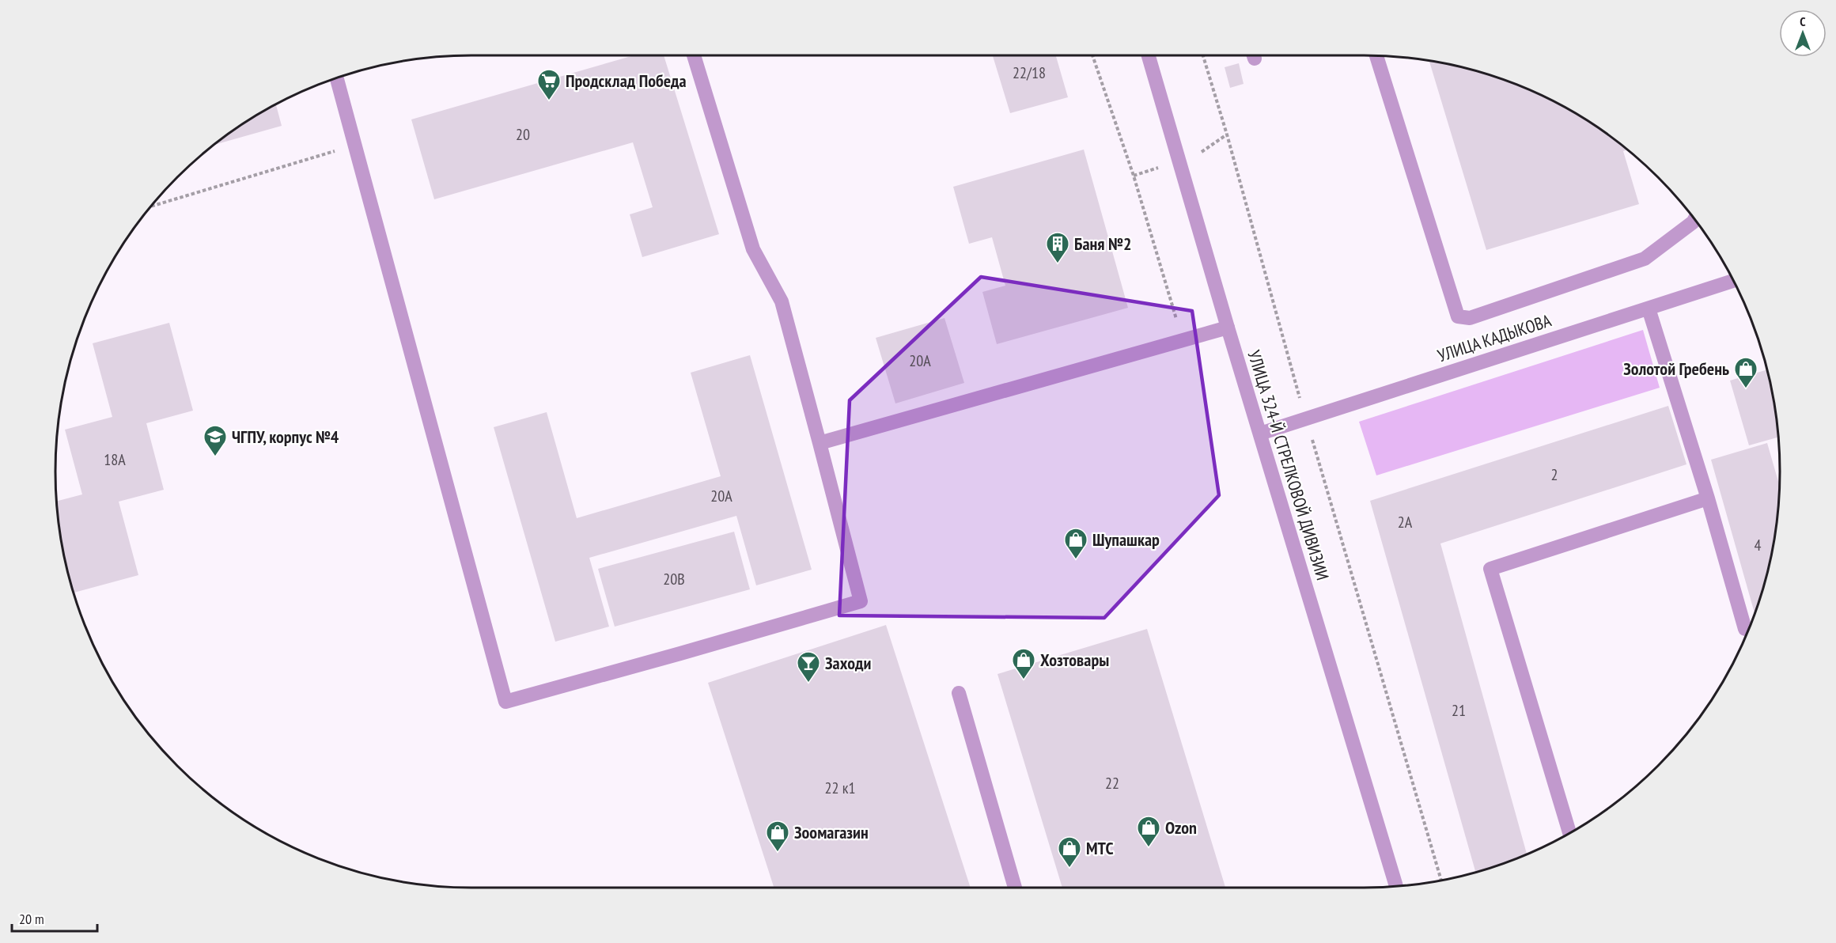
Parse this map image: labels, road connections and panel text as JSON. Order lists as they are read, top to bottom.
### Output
{
  "streets": {
    "street": ["УЛИЦА КАДЫКОВА", "УЛИЦА 324-Й СТРЕЛКОВОЙ ДИВИЗИИ"]
  },
  "crossings": [
    ["УЛИЦА КАДЫКОВА", "УЛИЦА 324-Й СТРЕЛКОВОЙ ДИВИЗИИ"]
  ],
  "places": {
    "supermarket": ["Продсклад Победа"],
    "building": ["Баня №2"],
    "shop": [
      "Золотой Гребень",
      "Шупашкар",
      "Хозтовары",
      "Ozon",
      "Зоомагазин",
      "МТС"
    ],
    "school or university": ["ЧГПУ, корпус №4"],
    "bar": ["Заходи"]
  },
  "house_numbers": [
    "22/18",
    "20",
    "20А",
    "18А",
    "2",
    "20А",
    "2А",
    "4",
    "20В",
    "21",
    "22",
    "22 к1"
  ],
  "scale_bar": "20 m",
  "north": "top"
}
